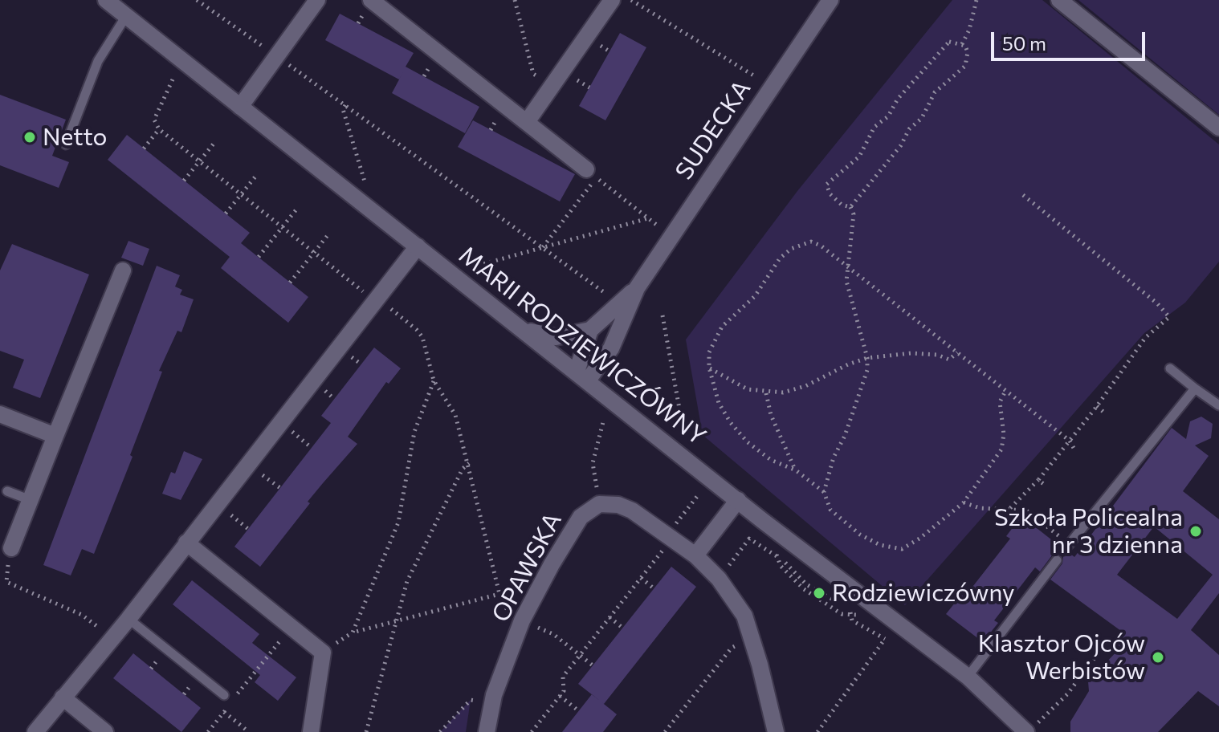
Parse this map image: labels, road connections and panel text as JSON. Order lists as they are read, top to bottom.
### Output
{
  "streets": {
    "street": ["SUDECKA", "MARII RODZIEWICZÓWNY", "OPAWSKA"]
  },
  "crossings": [
    ["SUDECKA", "MARII RODZIEWICZÓWNY"]
  ],
  "places": [
    "Netto",
    "Szkoła Policealna nr 3 dzienna",
    "Rodziewiczówny",
    "Klasztor Ojców Werbistów"
  ],
  "scale_bar": "50 m"
}
